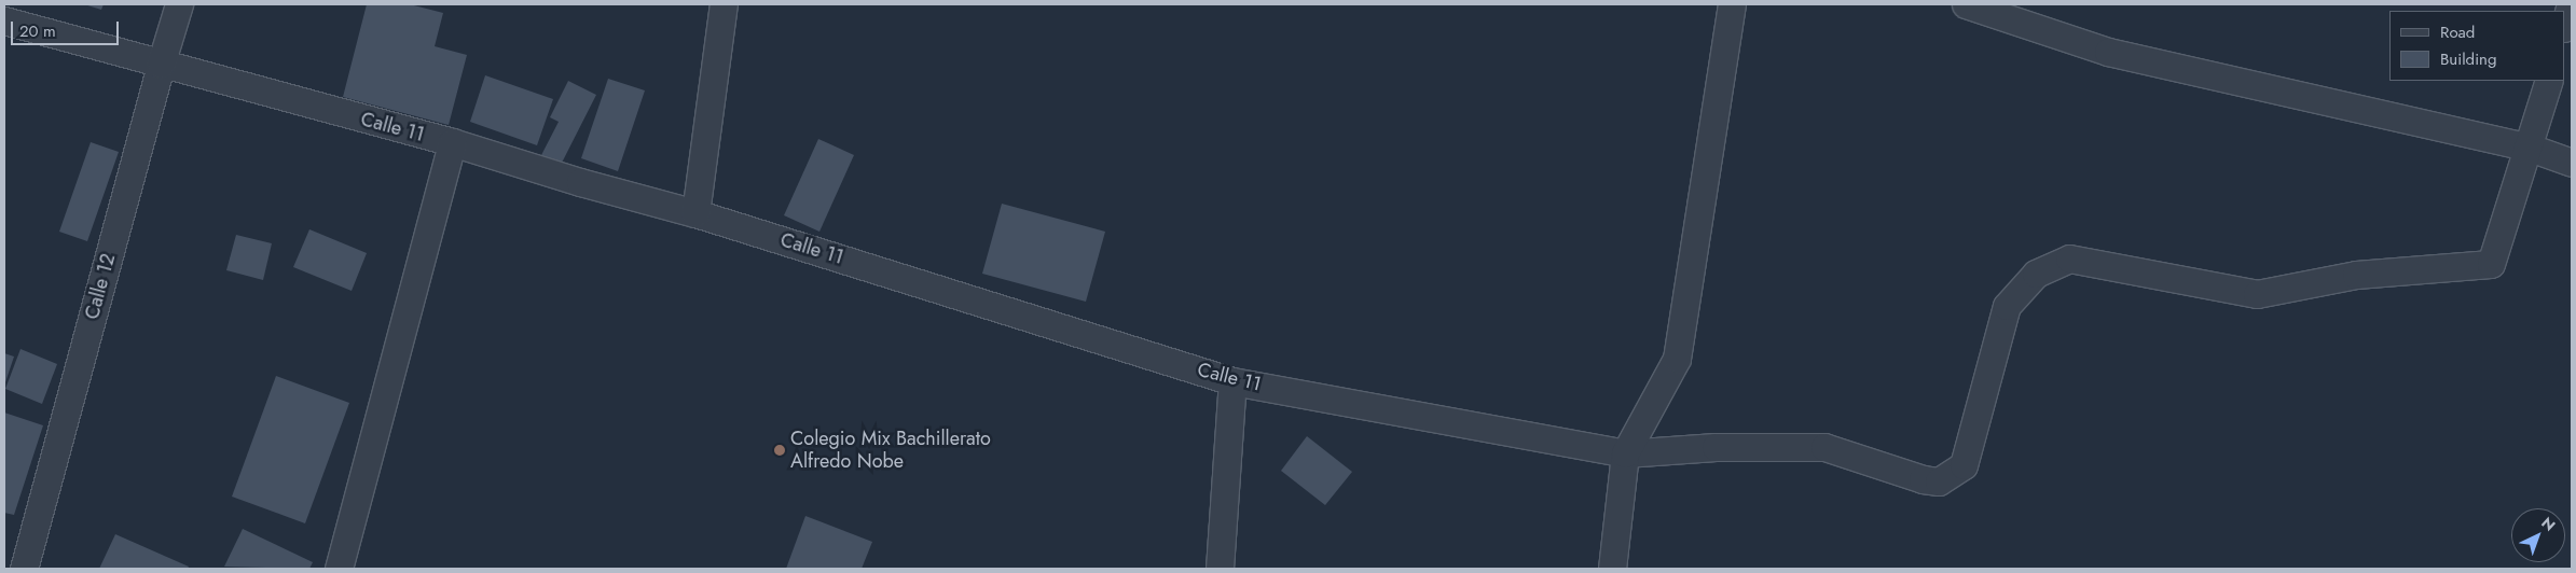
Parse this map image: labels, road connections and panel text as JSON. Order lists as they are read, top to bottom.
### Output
{
  "streets": {
    "street": ["Calle 11", "Calle 12"]
  },
  "crossings": [
    ["Calle 11", "Calle 12"]
  ],
  "places": ["Colegio Mix Bachillerato Alfredo Nobe"],
  "legend": ["Road", "Building"],
  "scale_bar": "20 m",
  "north": "top right"
}
